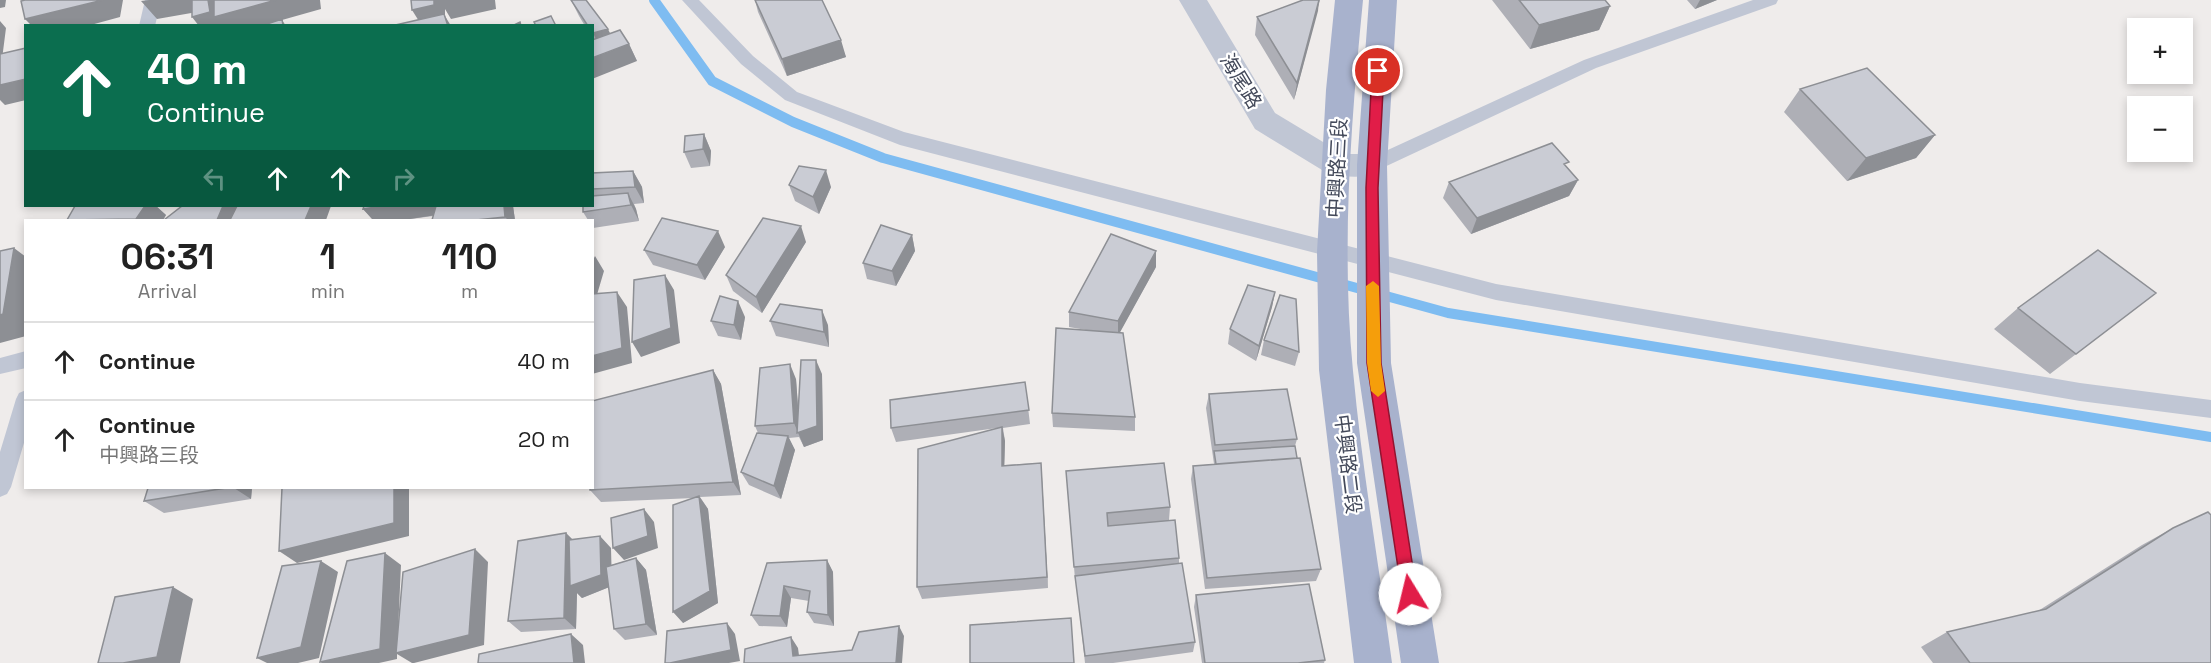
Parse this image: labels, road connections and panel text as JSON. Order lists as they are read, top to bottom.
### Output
{
  "streets": {
    "main road": ["中興路三段", "中興路二段"],
    "street": ["海尾路"]
  },
  "crossings": [
    ["海尾路", "中興路三段"],
    ["中興路三段", "中興路二段"]
  ],
  "page": {
    "map_buttons": ["+", "−"],
    "turn": ["40 m", "Continue"],
    "eta": [
      "06:31",
      "Arrival",
      "1",
      "min",
      "110",
      "m"
    ],
    "list": [
      {
        "name": "Continue",
        "value": "40 m"
      },
      {
        "name": "Continue",
        "note": "中興路三段",
        "value": "20 m"
      }
    ]
  }
}
